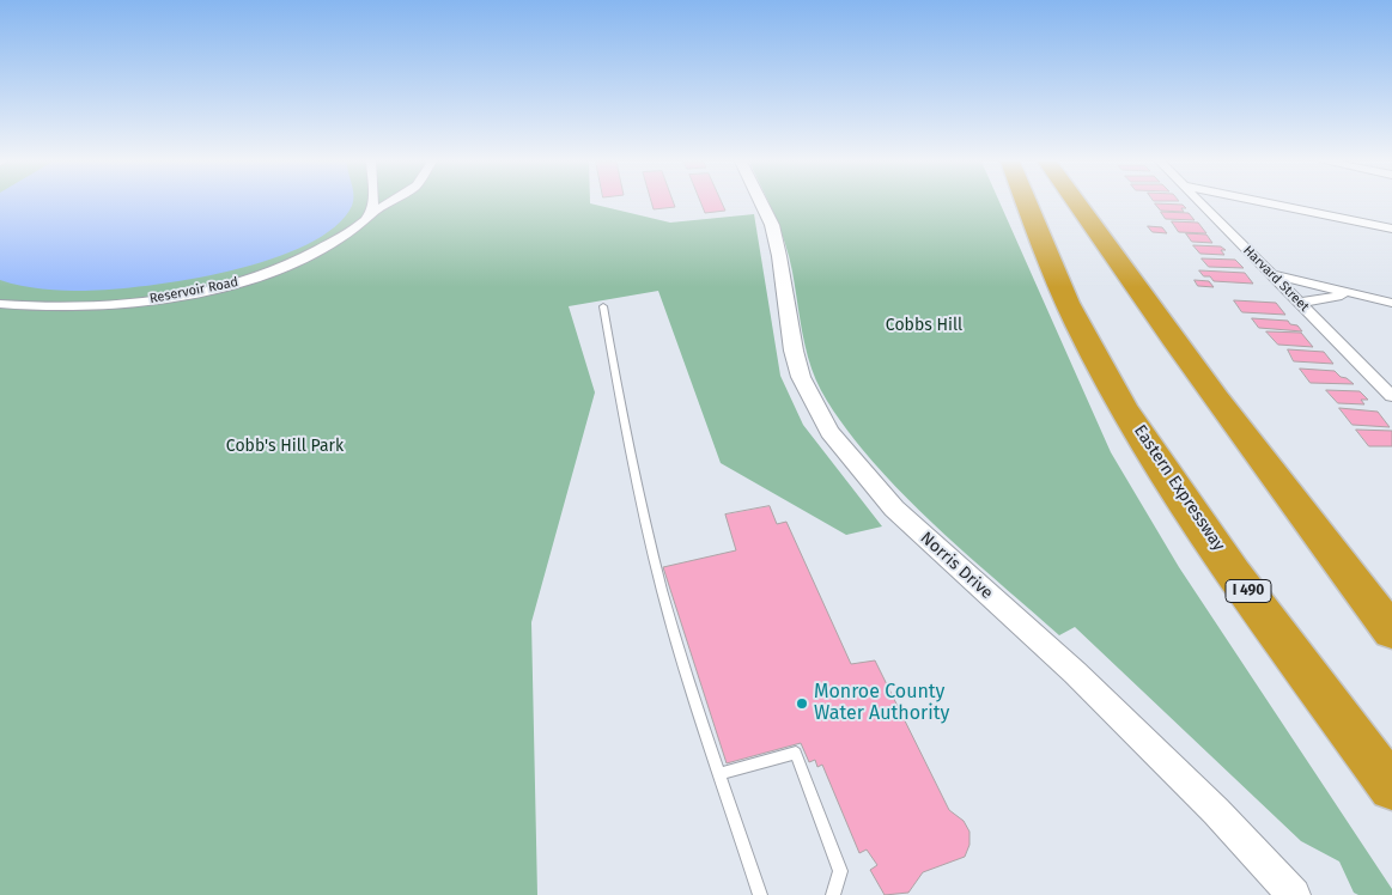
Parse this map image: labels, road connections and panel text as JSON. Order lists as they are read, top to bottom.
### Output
{
  "streets": {
    "highway": ["Eastern Expressway", "I 490"],
    "street": ["Harvard Street", "Reservoir Road", "Norris Drive"]
  },
  "parks": ["Cobbs Hill", "Cobb's Hill Park"],
  "places": ["Monroe County Water Authority"]
}
